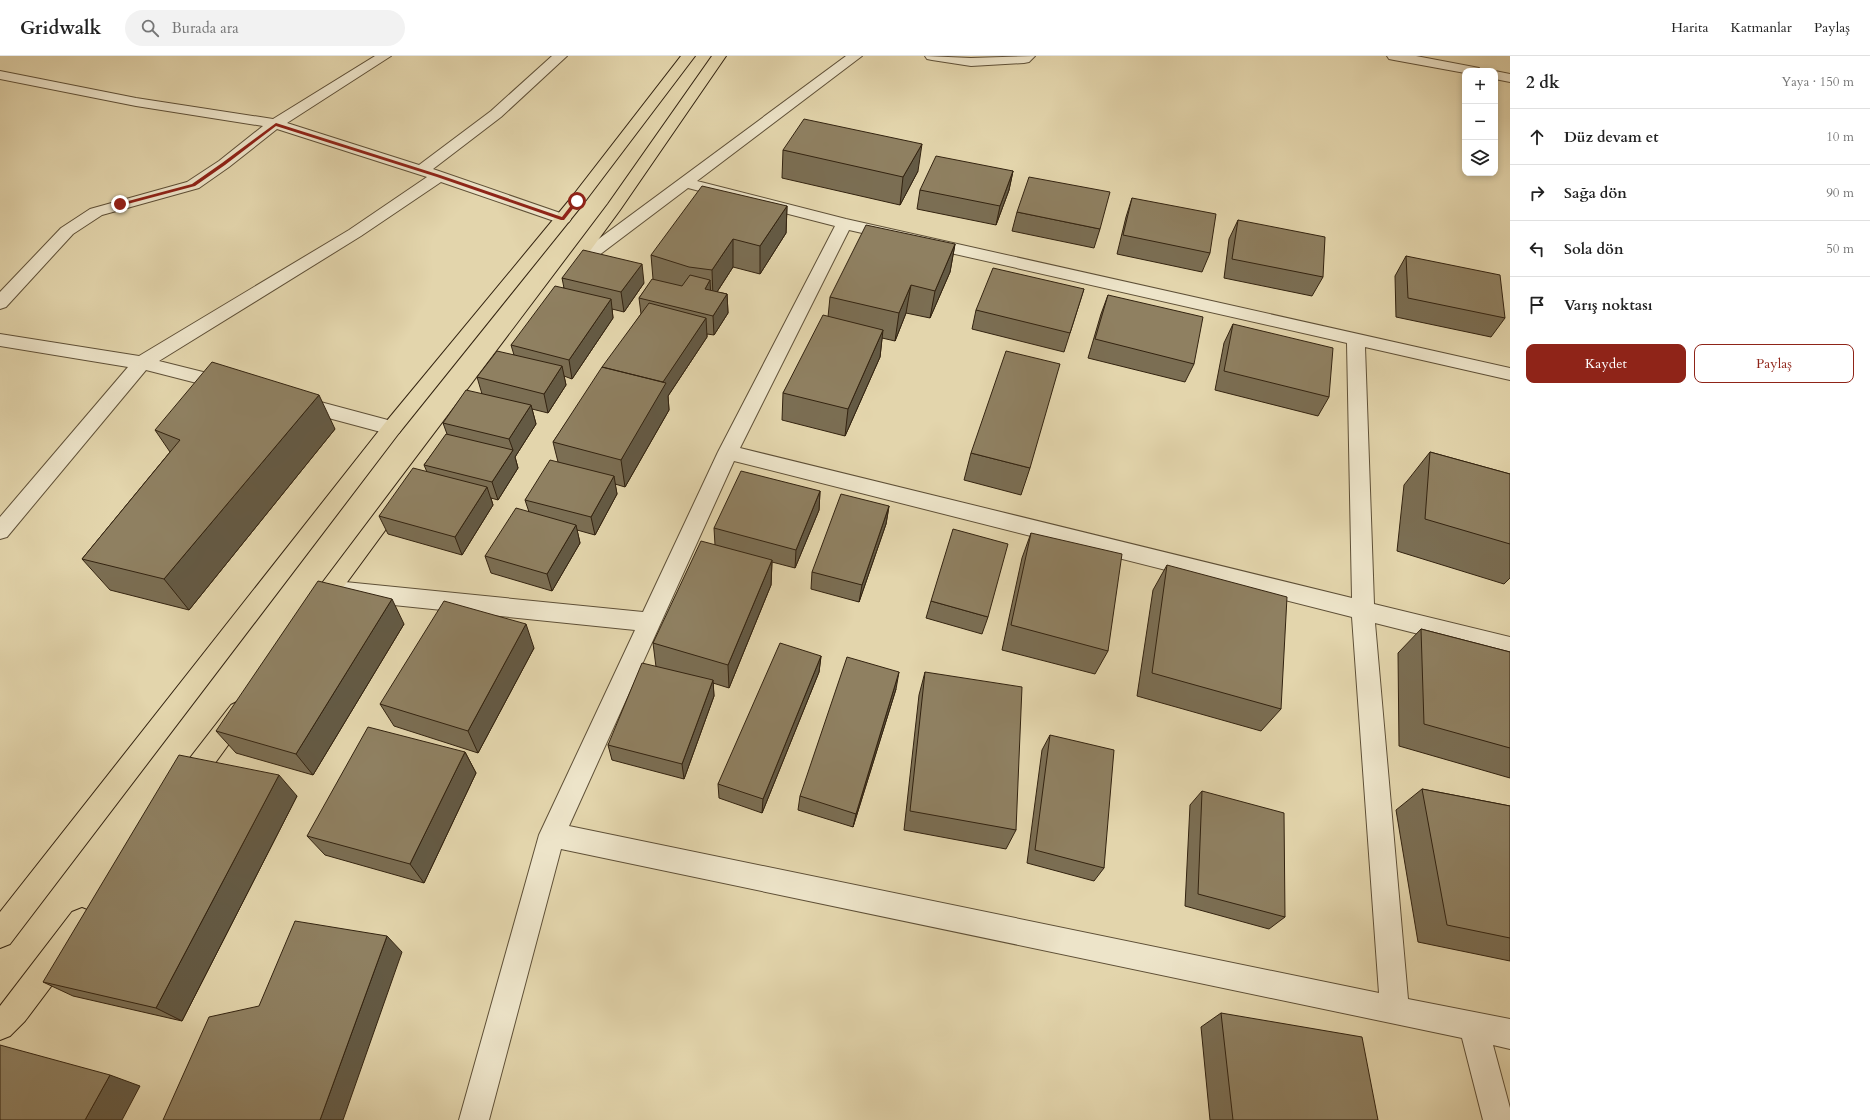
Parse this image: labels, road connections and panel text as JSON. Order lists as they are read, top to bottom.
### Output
{
  "page": {
    "header": "Gridwalk",
    "search": "Burada ara",
    "nav": ["Harita", "Katmanlar", "Paylaş"],
    "heading": ["2 dk", "Yaya · 150 m"],
    "map_buttons": ["+", "−"],
    "list": [
      ["Düz devam et", "10 m"],
      ["Sağa dön", "90 m"],
      ["Sola dön", "50 m"],
      "Varış noktası"
    ],
    "buttons": ["Kaydet", "Paylaş"]
  }
}
